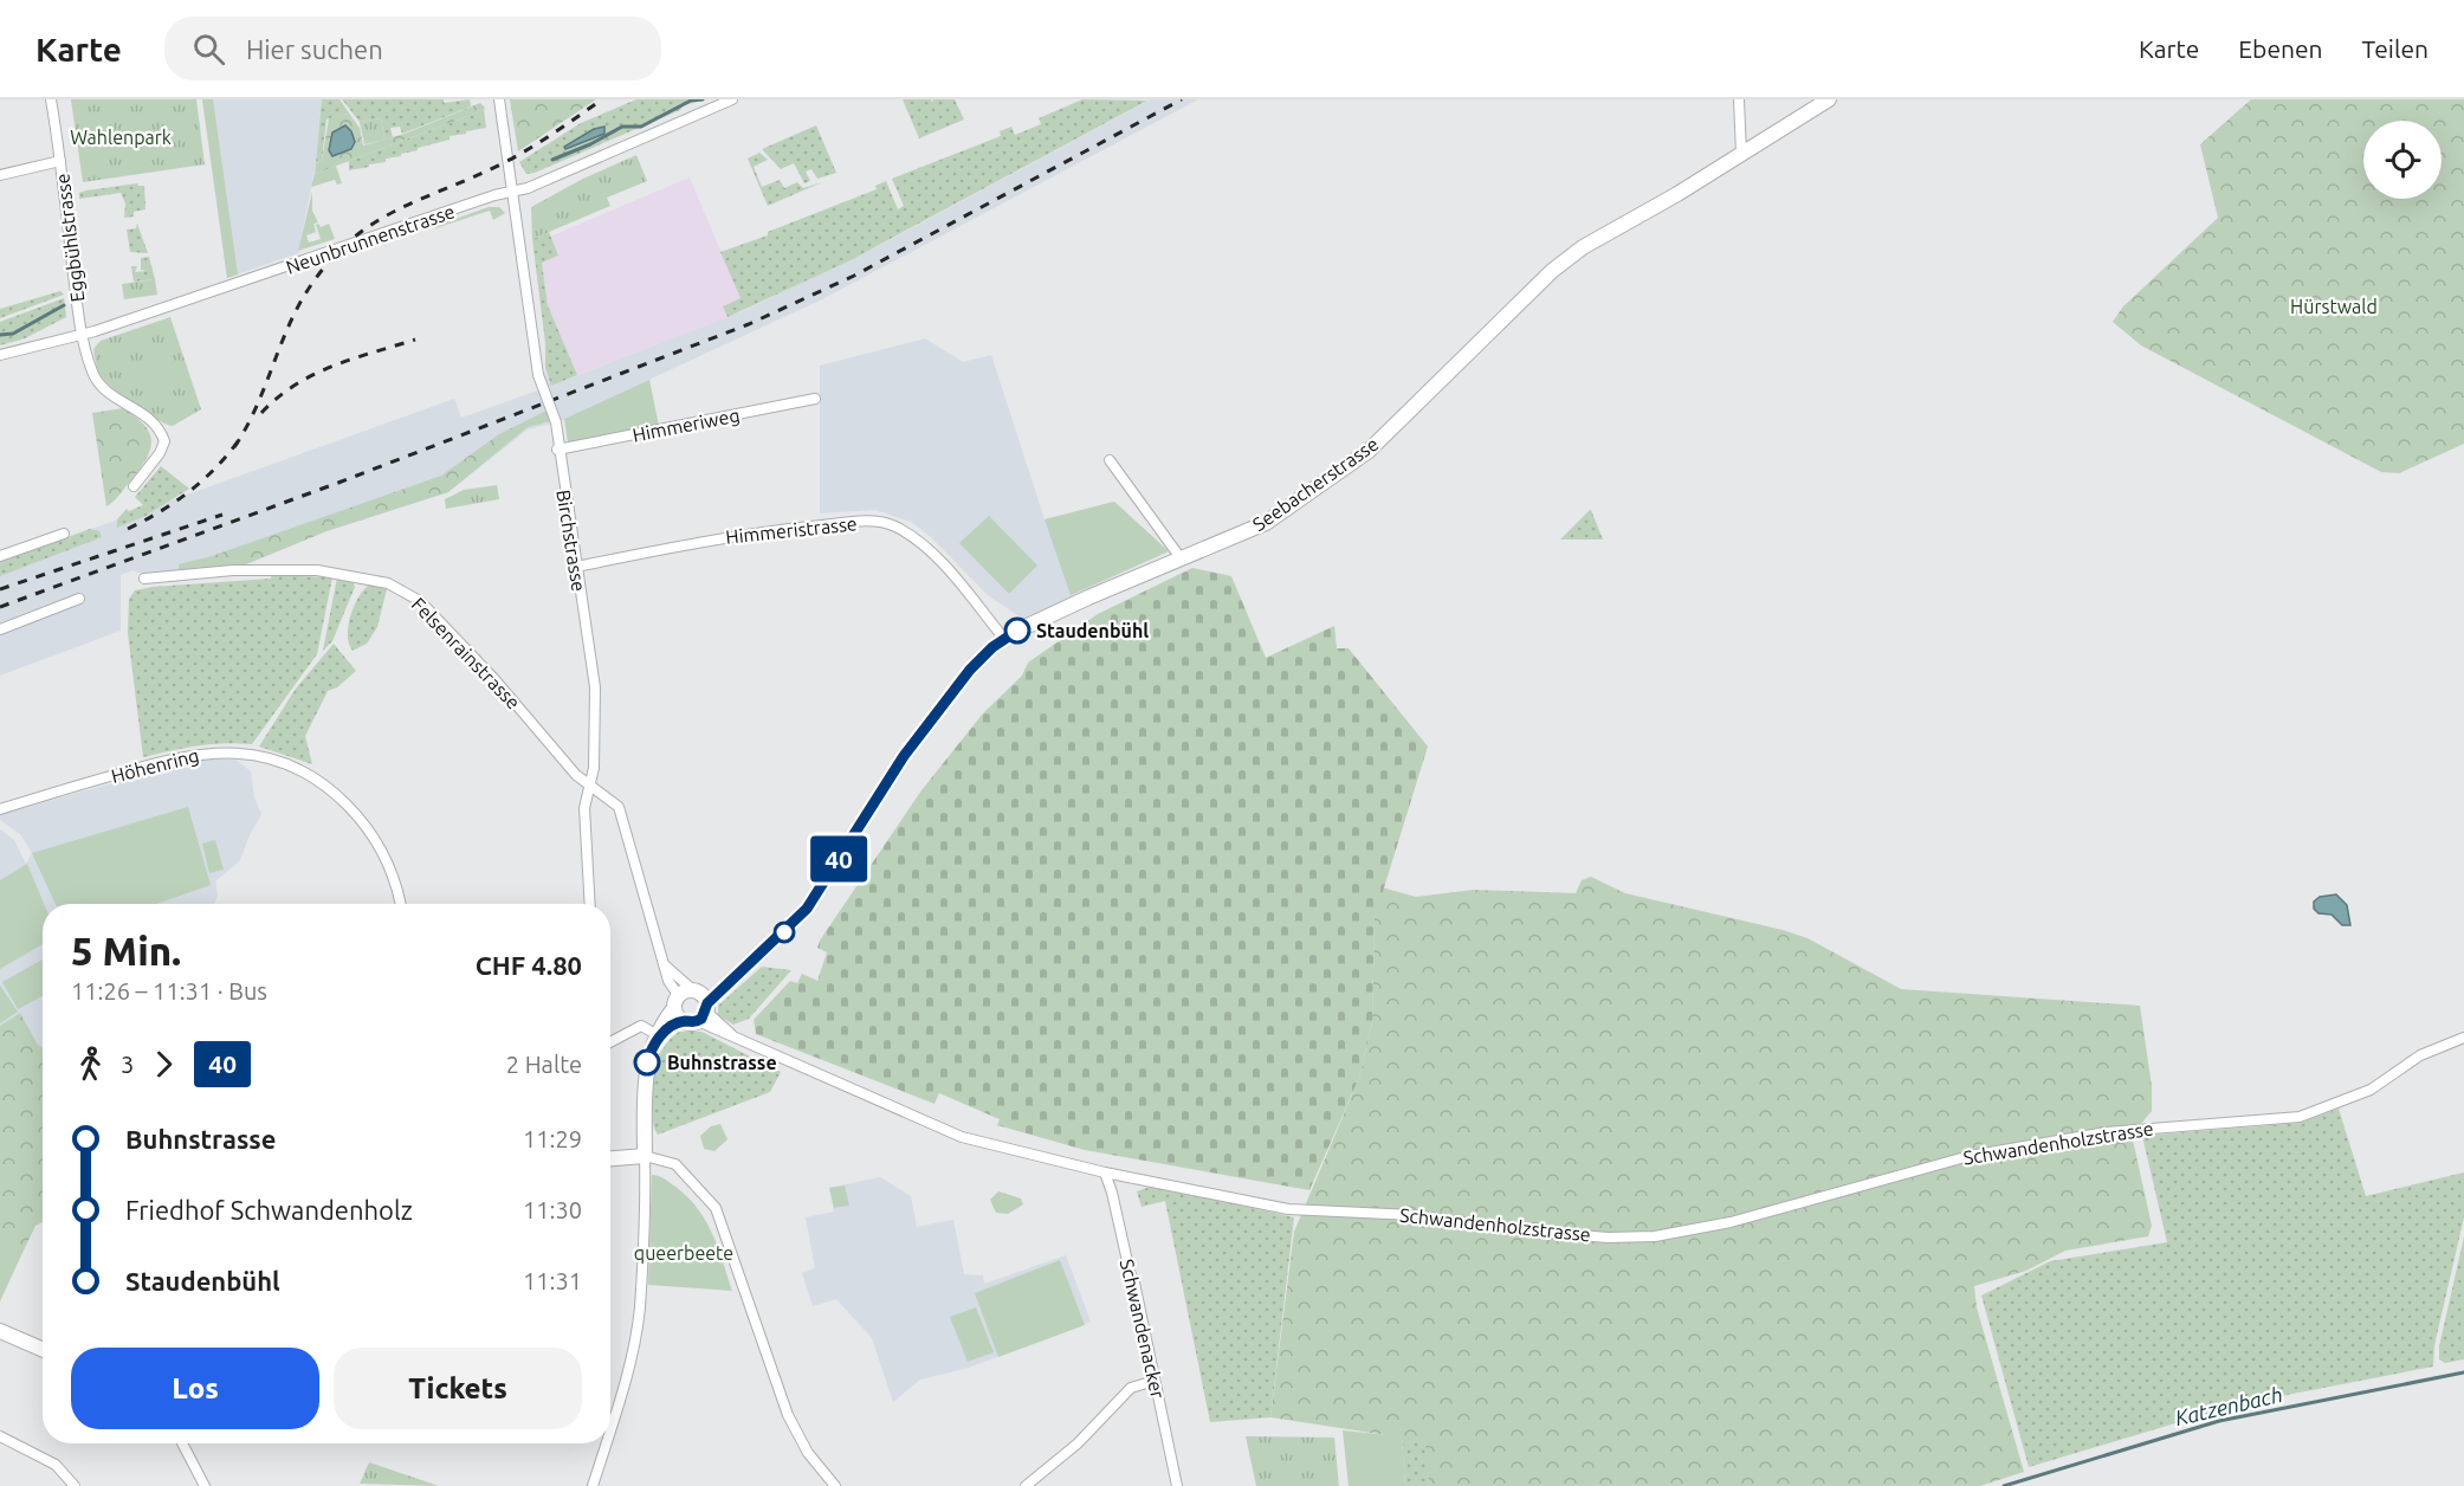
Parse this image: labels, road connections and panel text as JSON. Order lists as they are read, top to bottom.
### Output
{
  "streets": {
    "street": [
      "Eggbühlstrasse",
      "Neunbrunnenstrasse",
      "Himmeriweg",
      "Seebacherstrasse",
      "Himmeristrasse",
      "Birchstrasse",
      "Felsenrainstrasse",
      "Höhenring",
      "Schwandenholzstrasse",
      "Schwandenacker"
    ]
  },
  "crossings": [
    ["Eggbühlstrasse", "Neunbrunnenstrasse"],
    ["Neunbrunnenstrasse", "Birchstrasse"],
    ["Himmeriweg", "Birchstrasse"],
    ["Seebacherstrasse", "Himmeristrasse"],
    ["Seebacherstrasse", "Schwandenholzstrasse"],
    ["Himmeristrasse", "Birchstrasse"],
    ["Birchstrasse", "Felsenrainstrasse"],
    ["Schwandenholzstrasse", "Schwandenacker"]
  ],
  "water": ["Katzenbach"],
  "parks": ["Wahlenpark", "Hürstwald", "queerbeete"],
  "places": ["Staudenbühl", "Buhnstrasse"],
  "lines": ["bus line 40"],
  "page": {
    "header": "Karte",
    "search": "Hier suchen",
    "nav": ["Karte", "Ebenen", "Teilen"],
    "on_map": "40",
    "heading": ["5 Min.", "11:26 – 11:31 · Bus", "CHF 4.80"],
    "legs": ["3", "40", "2 Halte"],
    "list": [
      {
        "name": "Buhnstrasse",
        "value": "11:29"
      },
      {
        "name": "Friedhof Schwandenholz",
        "value": "11:30"
      },
      {
        "name": "Staudenbühl",
        "value": "11:31"
      }
    ],
    "buttons": ["Los", "Tickets"]
  }
}
